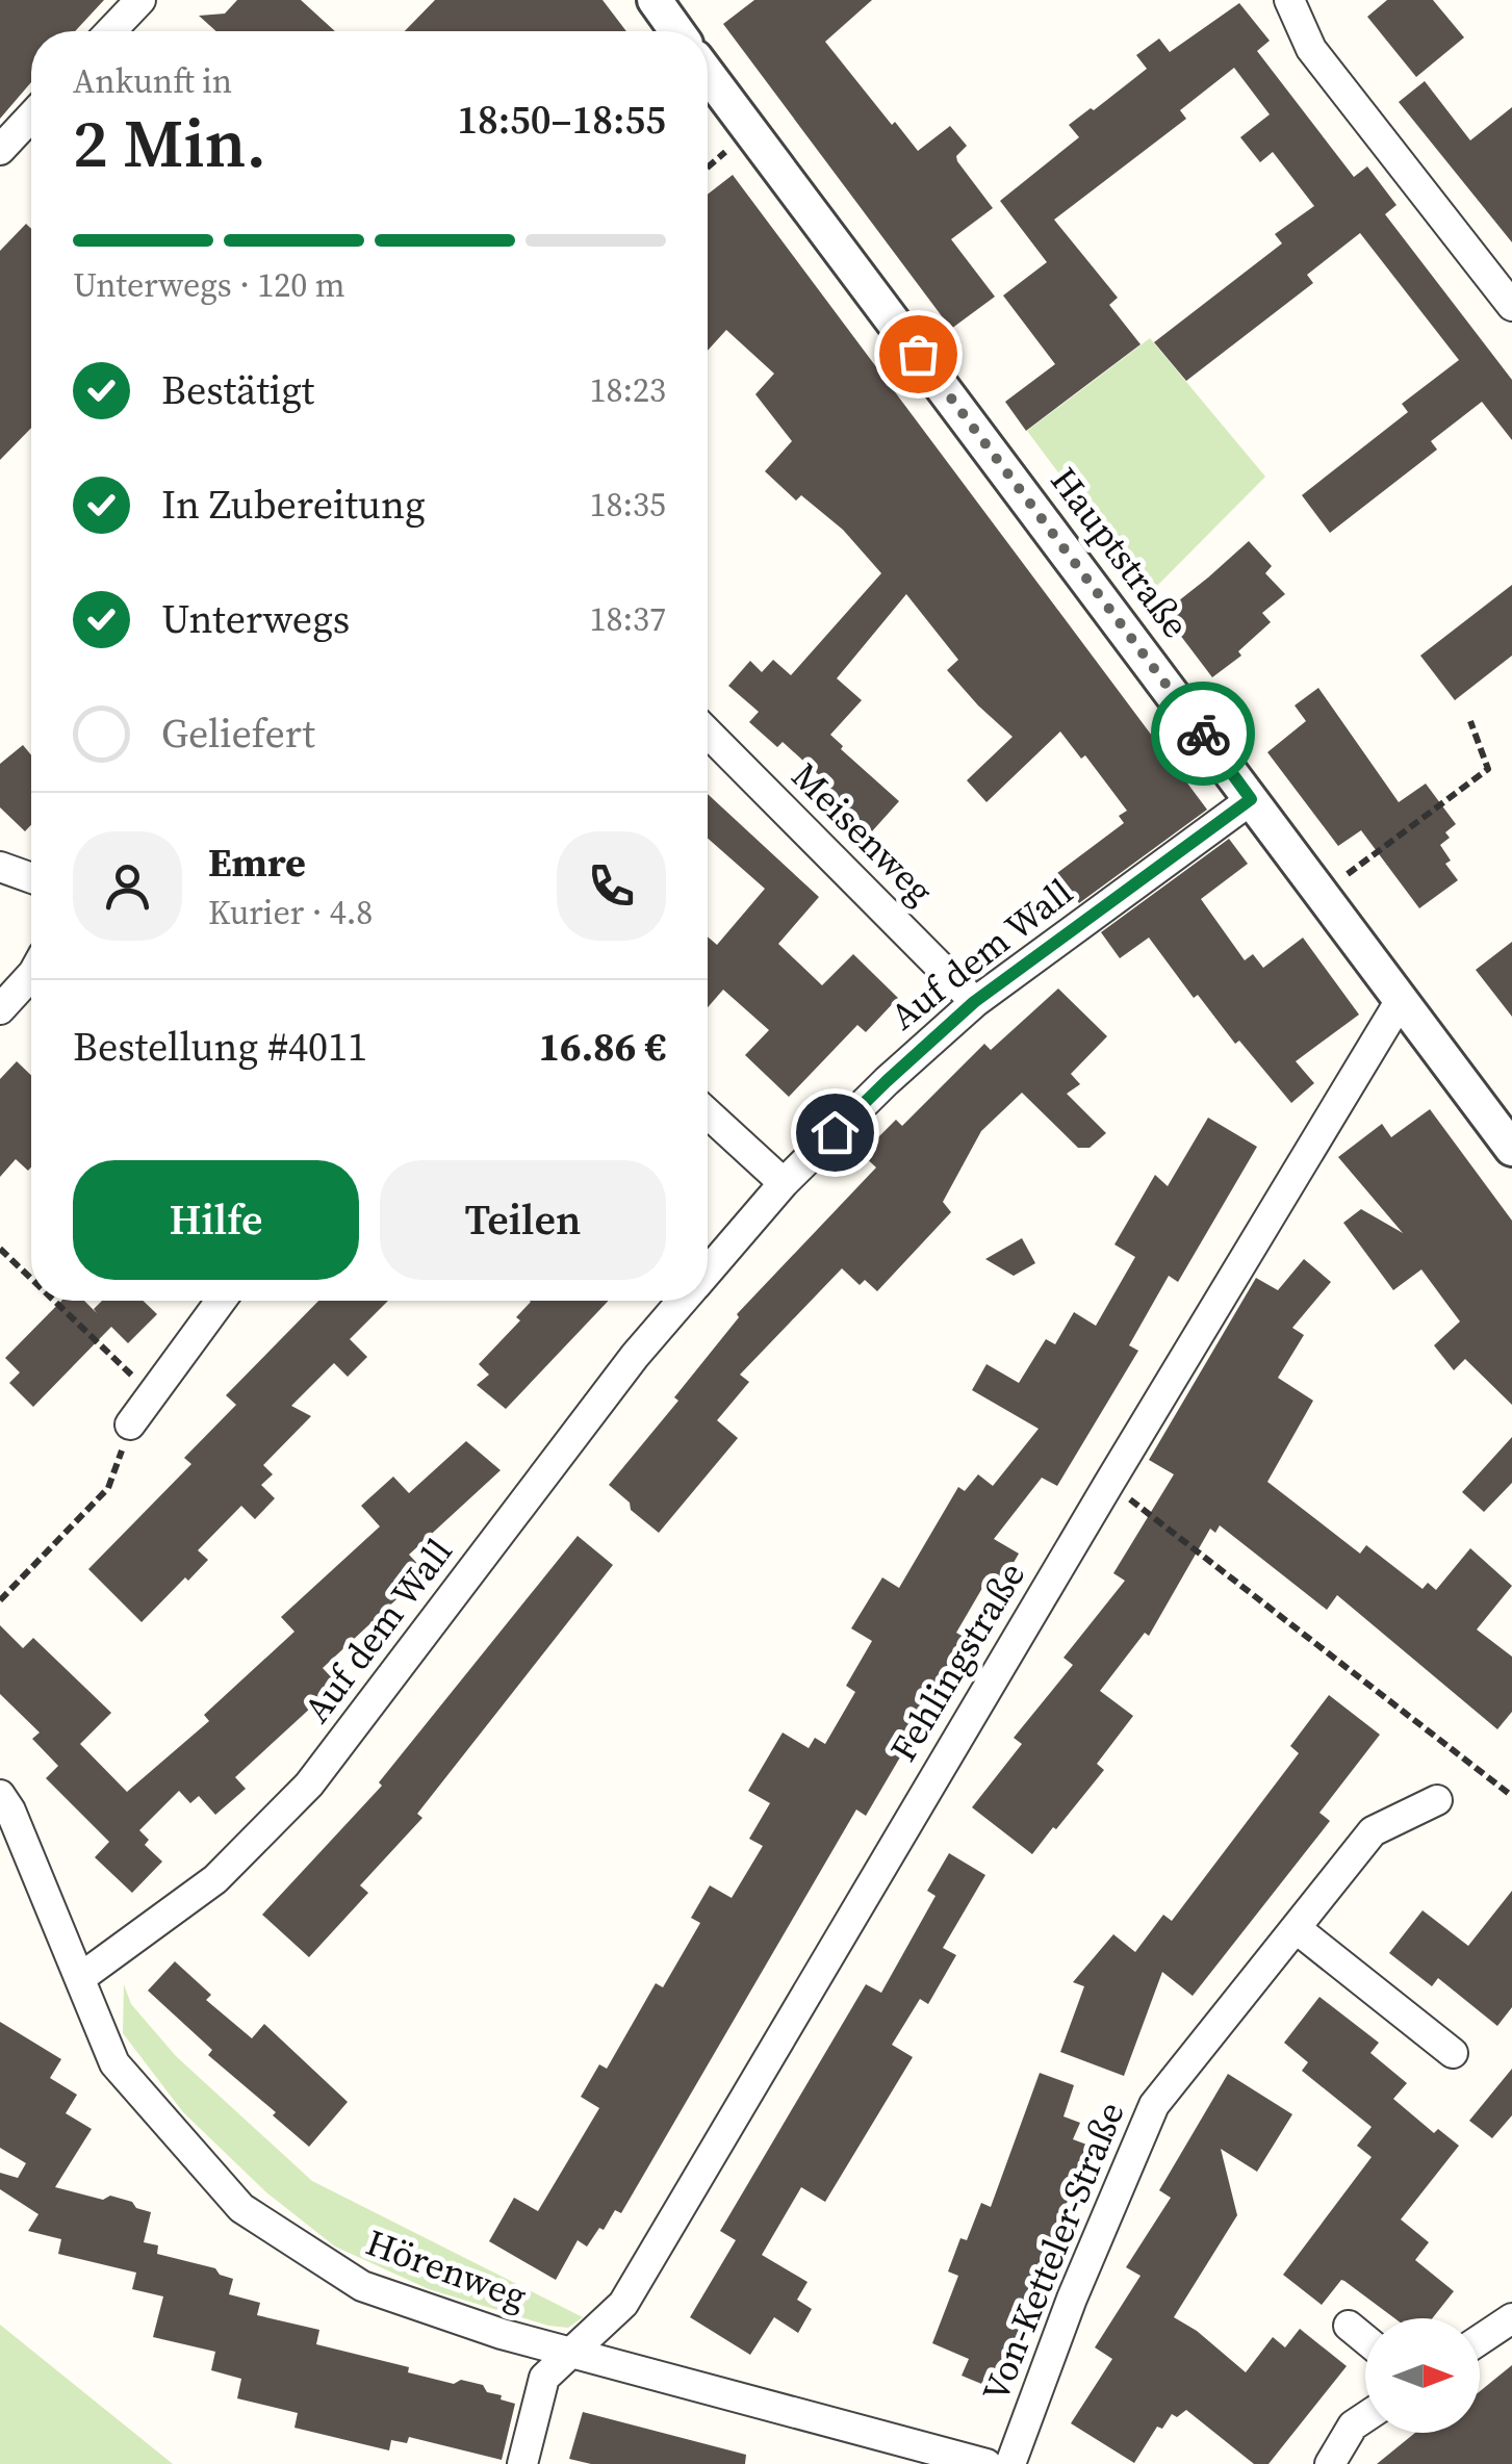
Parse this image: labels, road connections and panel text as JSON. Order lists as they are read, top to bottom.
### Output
{
  "streets": {
    "street": [
      "Hauptstraße",
      "Meisenweg",
      "Auf dem Wall",
      "Fehlingstraße",
      "Von-Ketteler-Straße",
      "Hörenweg"
    ]
  },
  "crossings": [
    ["Hauptstraße", "Auf dem Wall"],
    ["Hauptstraße", "Fehlingstraße"],
    ["Meisenweg", "Auf dem Wall"],
    ["Auf dem Wall", "Hörenweg"],
    ["Fehlingstraße", "Hörenweg"]
  ],
  "north": "right",
  "page": {
    "heading": ["2 Min.", "Ankunft in", "18:50–18:55"],
    "panel": [
      "Emre",
      "Kurier · 4.8",
      "Bestellung #4011",
      "16.86 €"
    ],
    "bar": "Unterwegs · 120 m",
    "list": [
      ["Bestätigt", "18:23"],
      ["In Zubereitung", "18:35"],
      ["Unterwegs", "18:37"],
      "Geliefert"
    ],
    "buttons": ["Hilfe", "Teilen"]
  }
}
